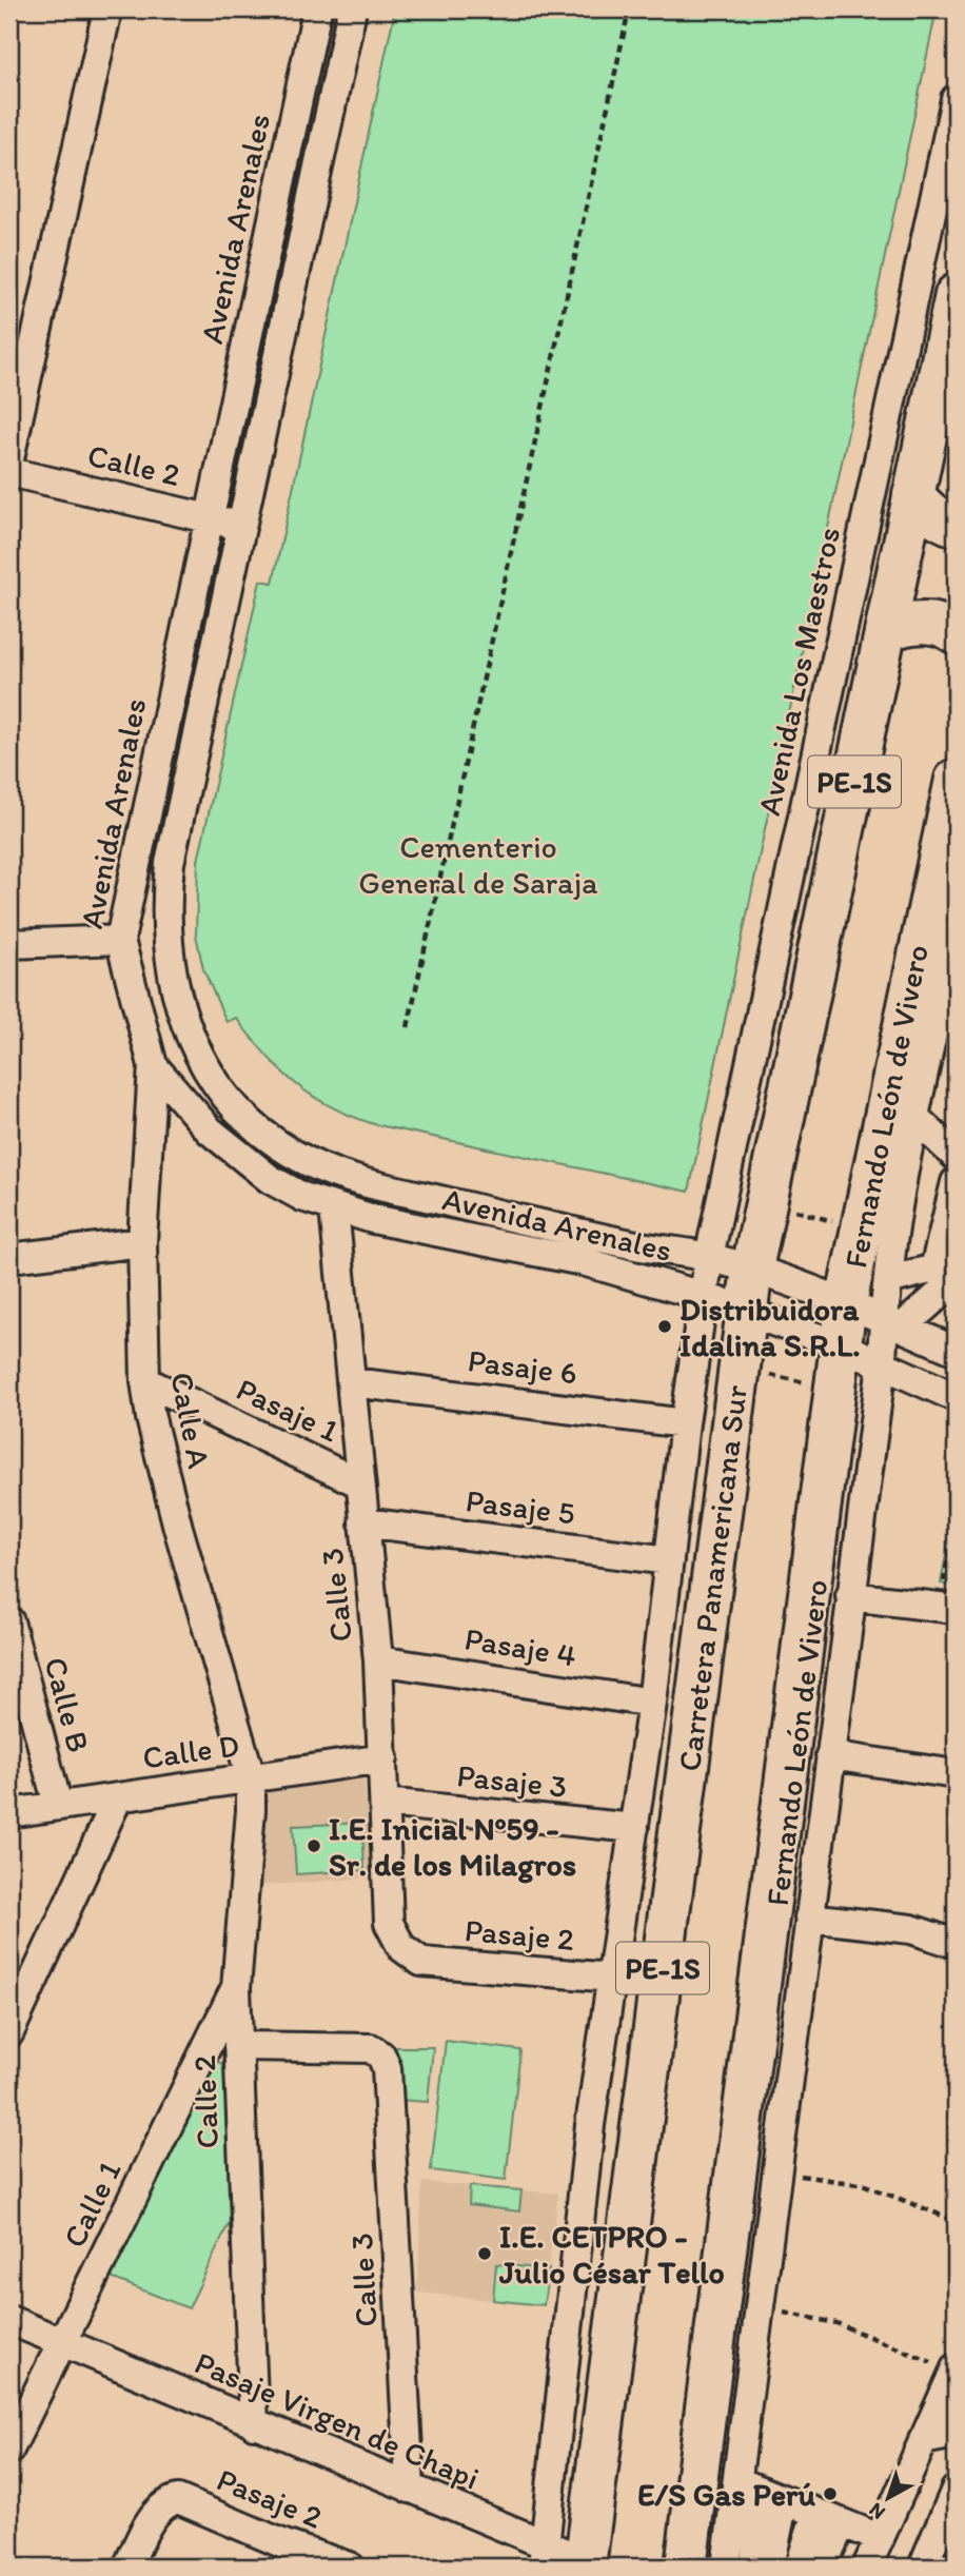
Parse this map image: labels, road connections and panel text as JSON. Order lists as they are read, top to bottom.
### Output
{
  "streets": {
    "highway": ["PE-1S", "Carretera Panamericana Sur"],
    "street": [
      "Avenida Arenales",
      "Calle 2",
      "Avenida Los Maestros",
      "Fernando León de Vivero",
      "Pasaje 6",
      "Pasaje 1",
      "Calle A",
      "Pasaje 5",
      "Calle 3",
      "Pasaje 4",
      "Calle B",
      "Calle D",
      "Pasaje 3",
      "Pasaje 2",
      "Calle 1",
      "Pasaje Virgen de Chapi"
    ]
  },
  "crossings": [
    ["Avenida Arenales", "Calle 2"],
    ["Avenida Arenales", "Avenida Los Maestros"],
    ["Avenida Arenales", "Fernando León de Vivero"],
    ["Avenida Arenales", "Calle A"],
    ["Avenida Arenales", "Carretera Panamericana Sur"],
    ["Avenida Arenales", "Calle 3"],
    ["Calle 2", "Calle A"],
    ["Calle 2", "Calle 3"],
    ["Calle 2", "Calle D"],
    ["Calle 2", "Calle 1"],
    ["Calle 2", "Pasaje Virgen de Chapi"],
    ["Avenida Los Maestros", "Carretera Panamericana Sur"],
    ["Pasaje 6", "Carretera Panamericana Sur"],
    ["Pasaje 6", "Calle 3"],
    ["Pasaje 1", "Calle A"],
    ["Pasaje 1", "Calle 3"],
    ["Calle A", "Calle D"],
    ["Pasaje 5", "Carretera Panamericana Sur"],
    ["Pasaje 5", "Calle 3"],
    ["Carretera Panamericana Sur", "Pasaje 4"],
    ["Carretera Panamericana Sur", "Pasaje 3"],
    ["Carretera Panamericana Sur", "Pasaje 2"],
    ["Carretera Panamericana Sur", "Pasaje Virgen de Chapi"],
    ["Calle 3", "Pasaje 4"],
    ["Calle 3", "Calle D"],
    ["Calle 3", "Pasaje 3"],
    ["Calle 3", "Pasaje 2"],
    ["Calle 3", "Pasaje Virgen de Chapi"],
    ["Calle B", "Calle D"],
    ["Calle 1", "Pasaje Virgen de Chapi"]
  ],
  "parks": ["Cementerio General de Saraja"],
  "places": [
    "Distribuidora Idalina S.R.L.",
    "I.E. Inicial Nº59 - Sr. de los Milagros",
    "I.E. CETPRO - Julio César Tello",
    "E/S Gas Perú"
  ],
  "north": "bottom left"
}
